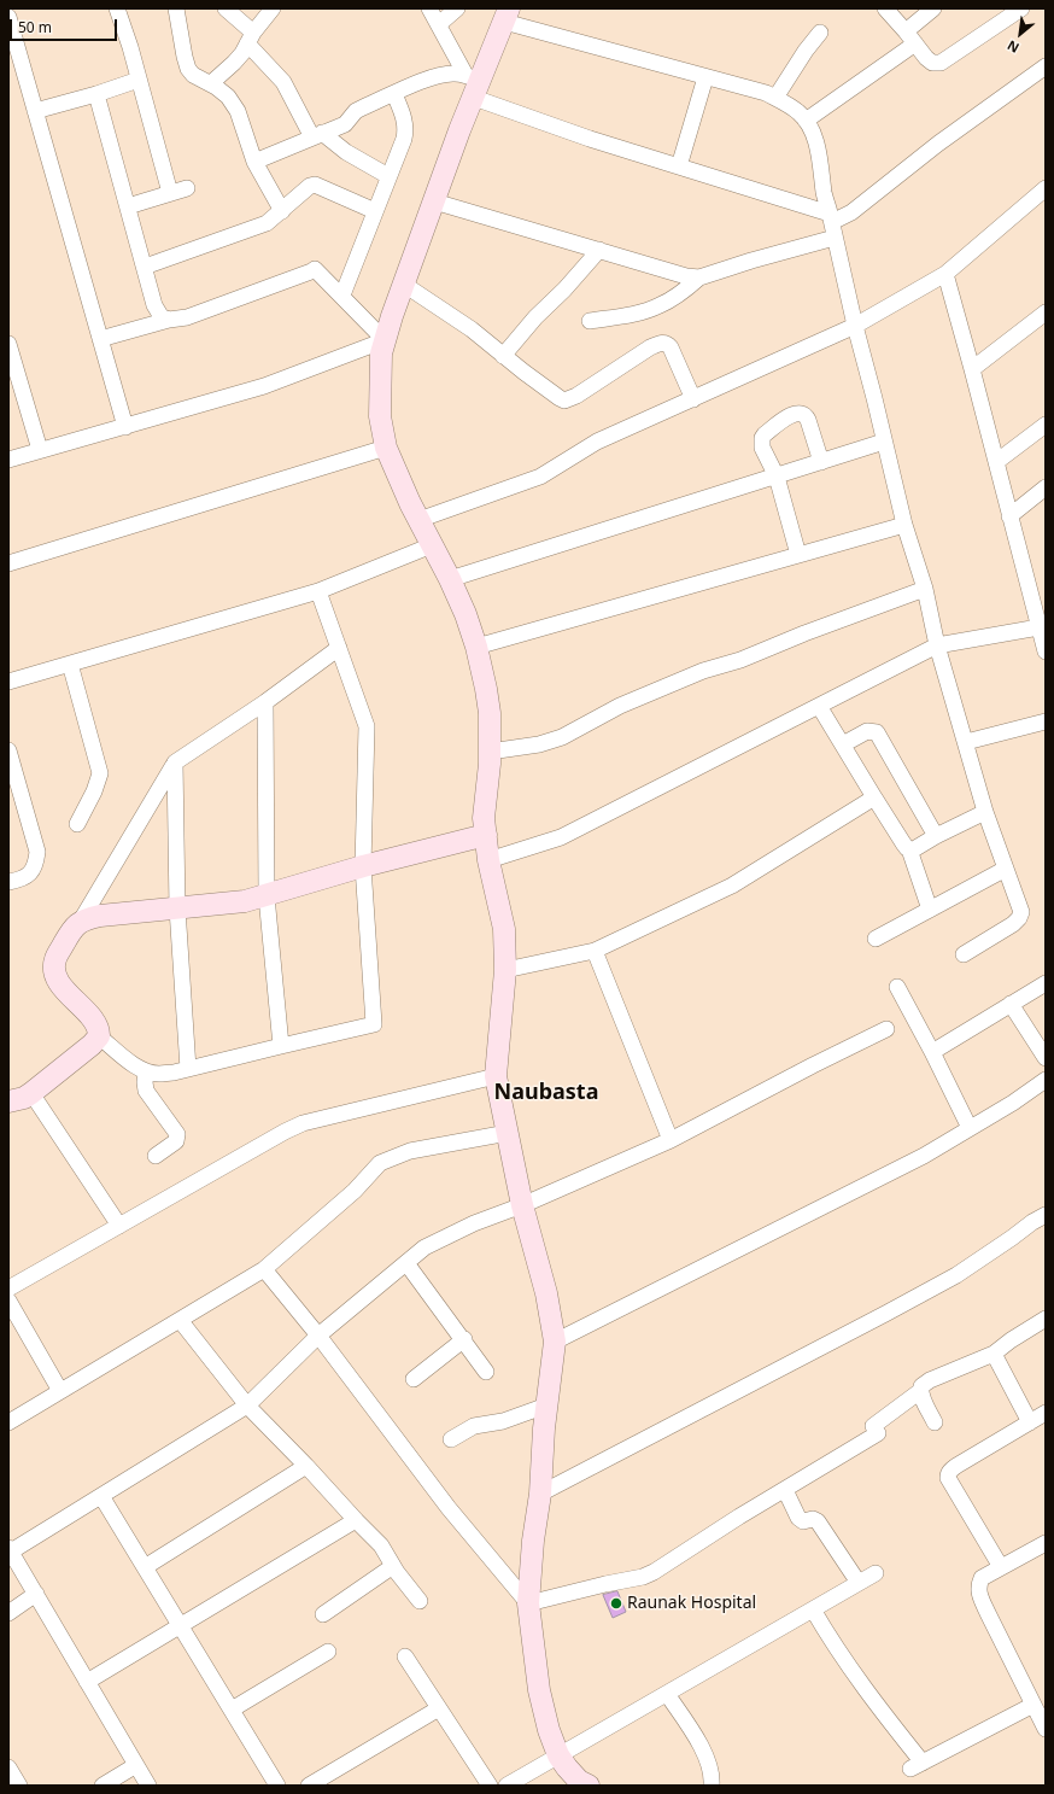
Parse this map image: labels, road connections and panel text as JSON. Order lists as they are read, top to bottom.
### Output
{
  "districts": ["Naubasta"],
  "places": ["Raunak Hospital"],
  "scale_bar": "50 m",
  "north": "bottom left"
}
